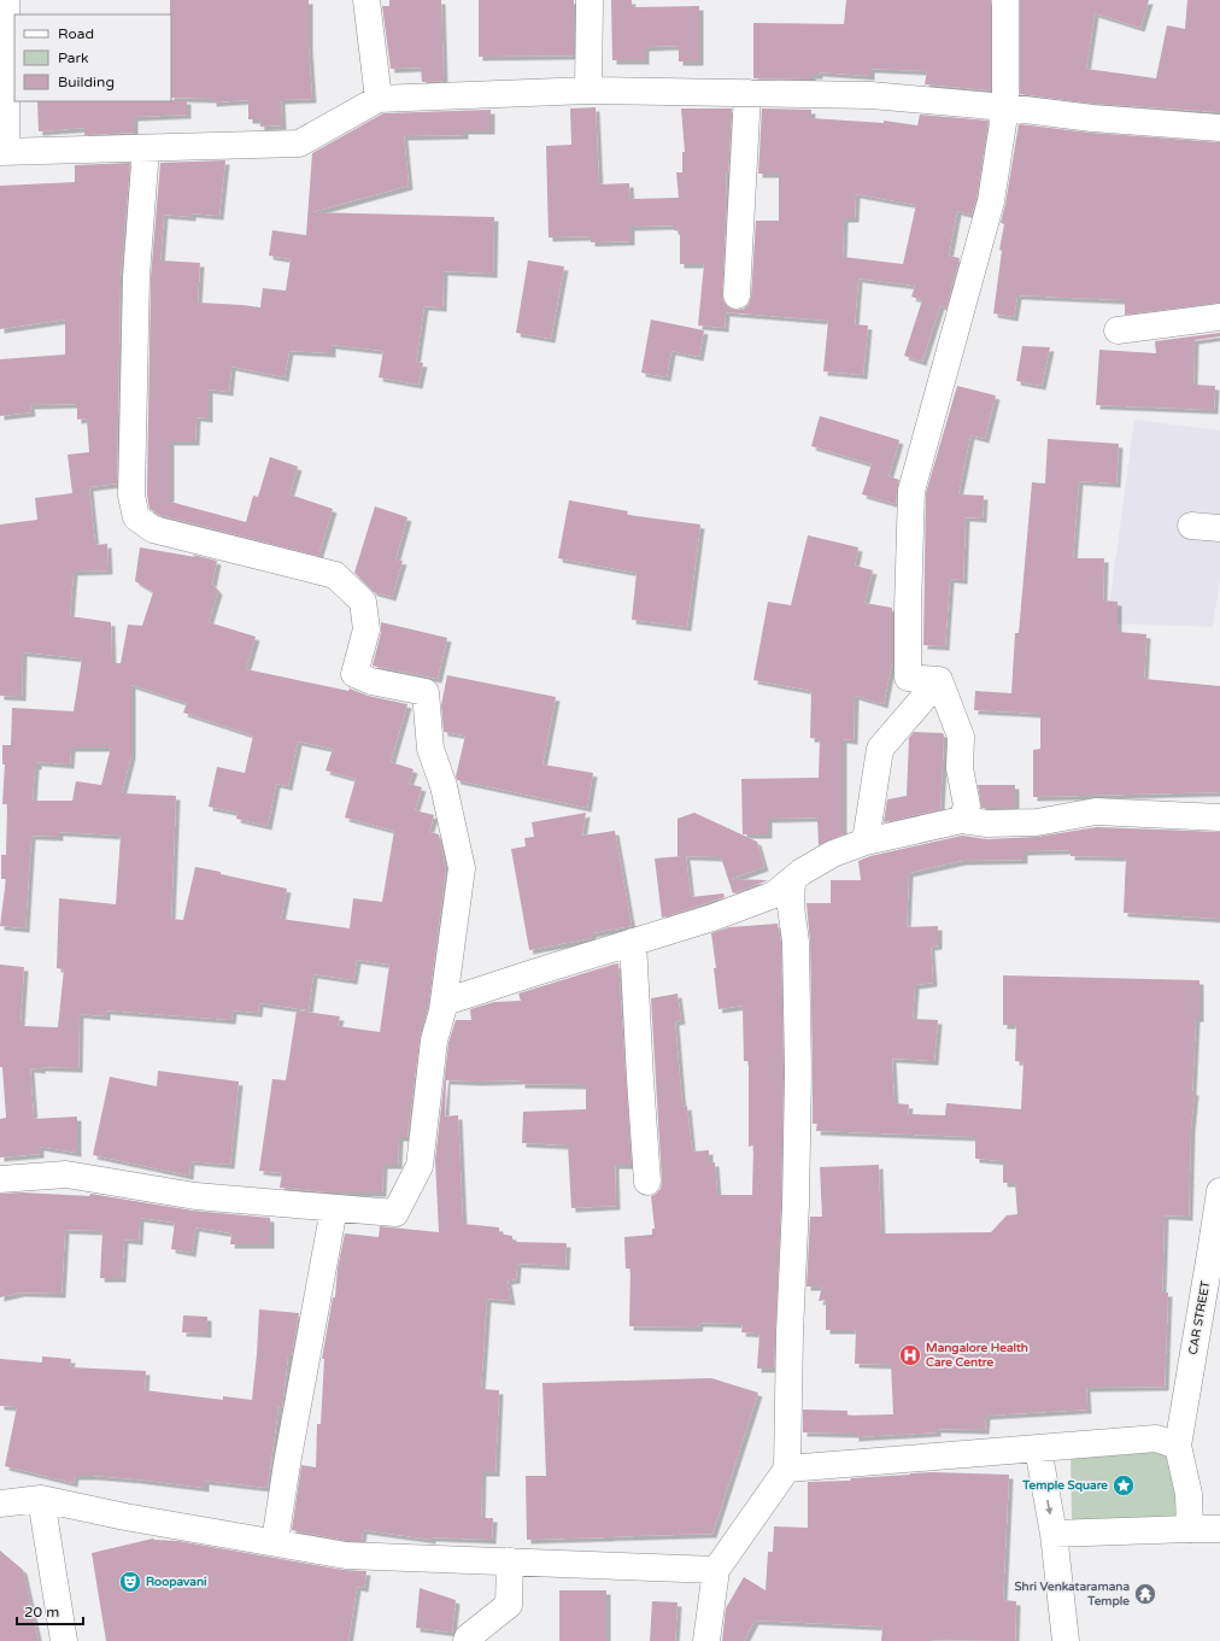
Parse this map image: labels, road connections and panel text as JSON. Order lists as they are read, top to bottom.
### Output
{
  "streets": {
    "street": ["CAR STREET"]
  },
  "places": {
    "hospital": ["Mangalore Health Care Centre"],
    "place": ["Temple Square"],
    "theatre": ["Roopavani"],
    "temple": ["Shri Venkataramana Temple"]
  },
  "legend": ["Road", "Park", "Building"],
  "scale_bar": "20 m"
}
